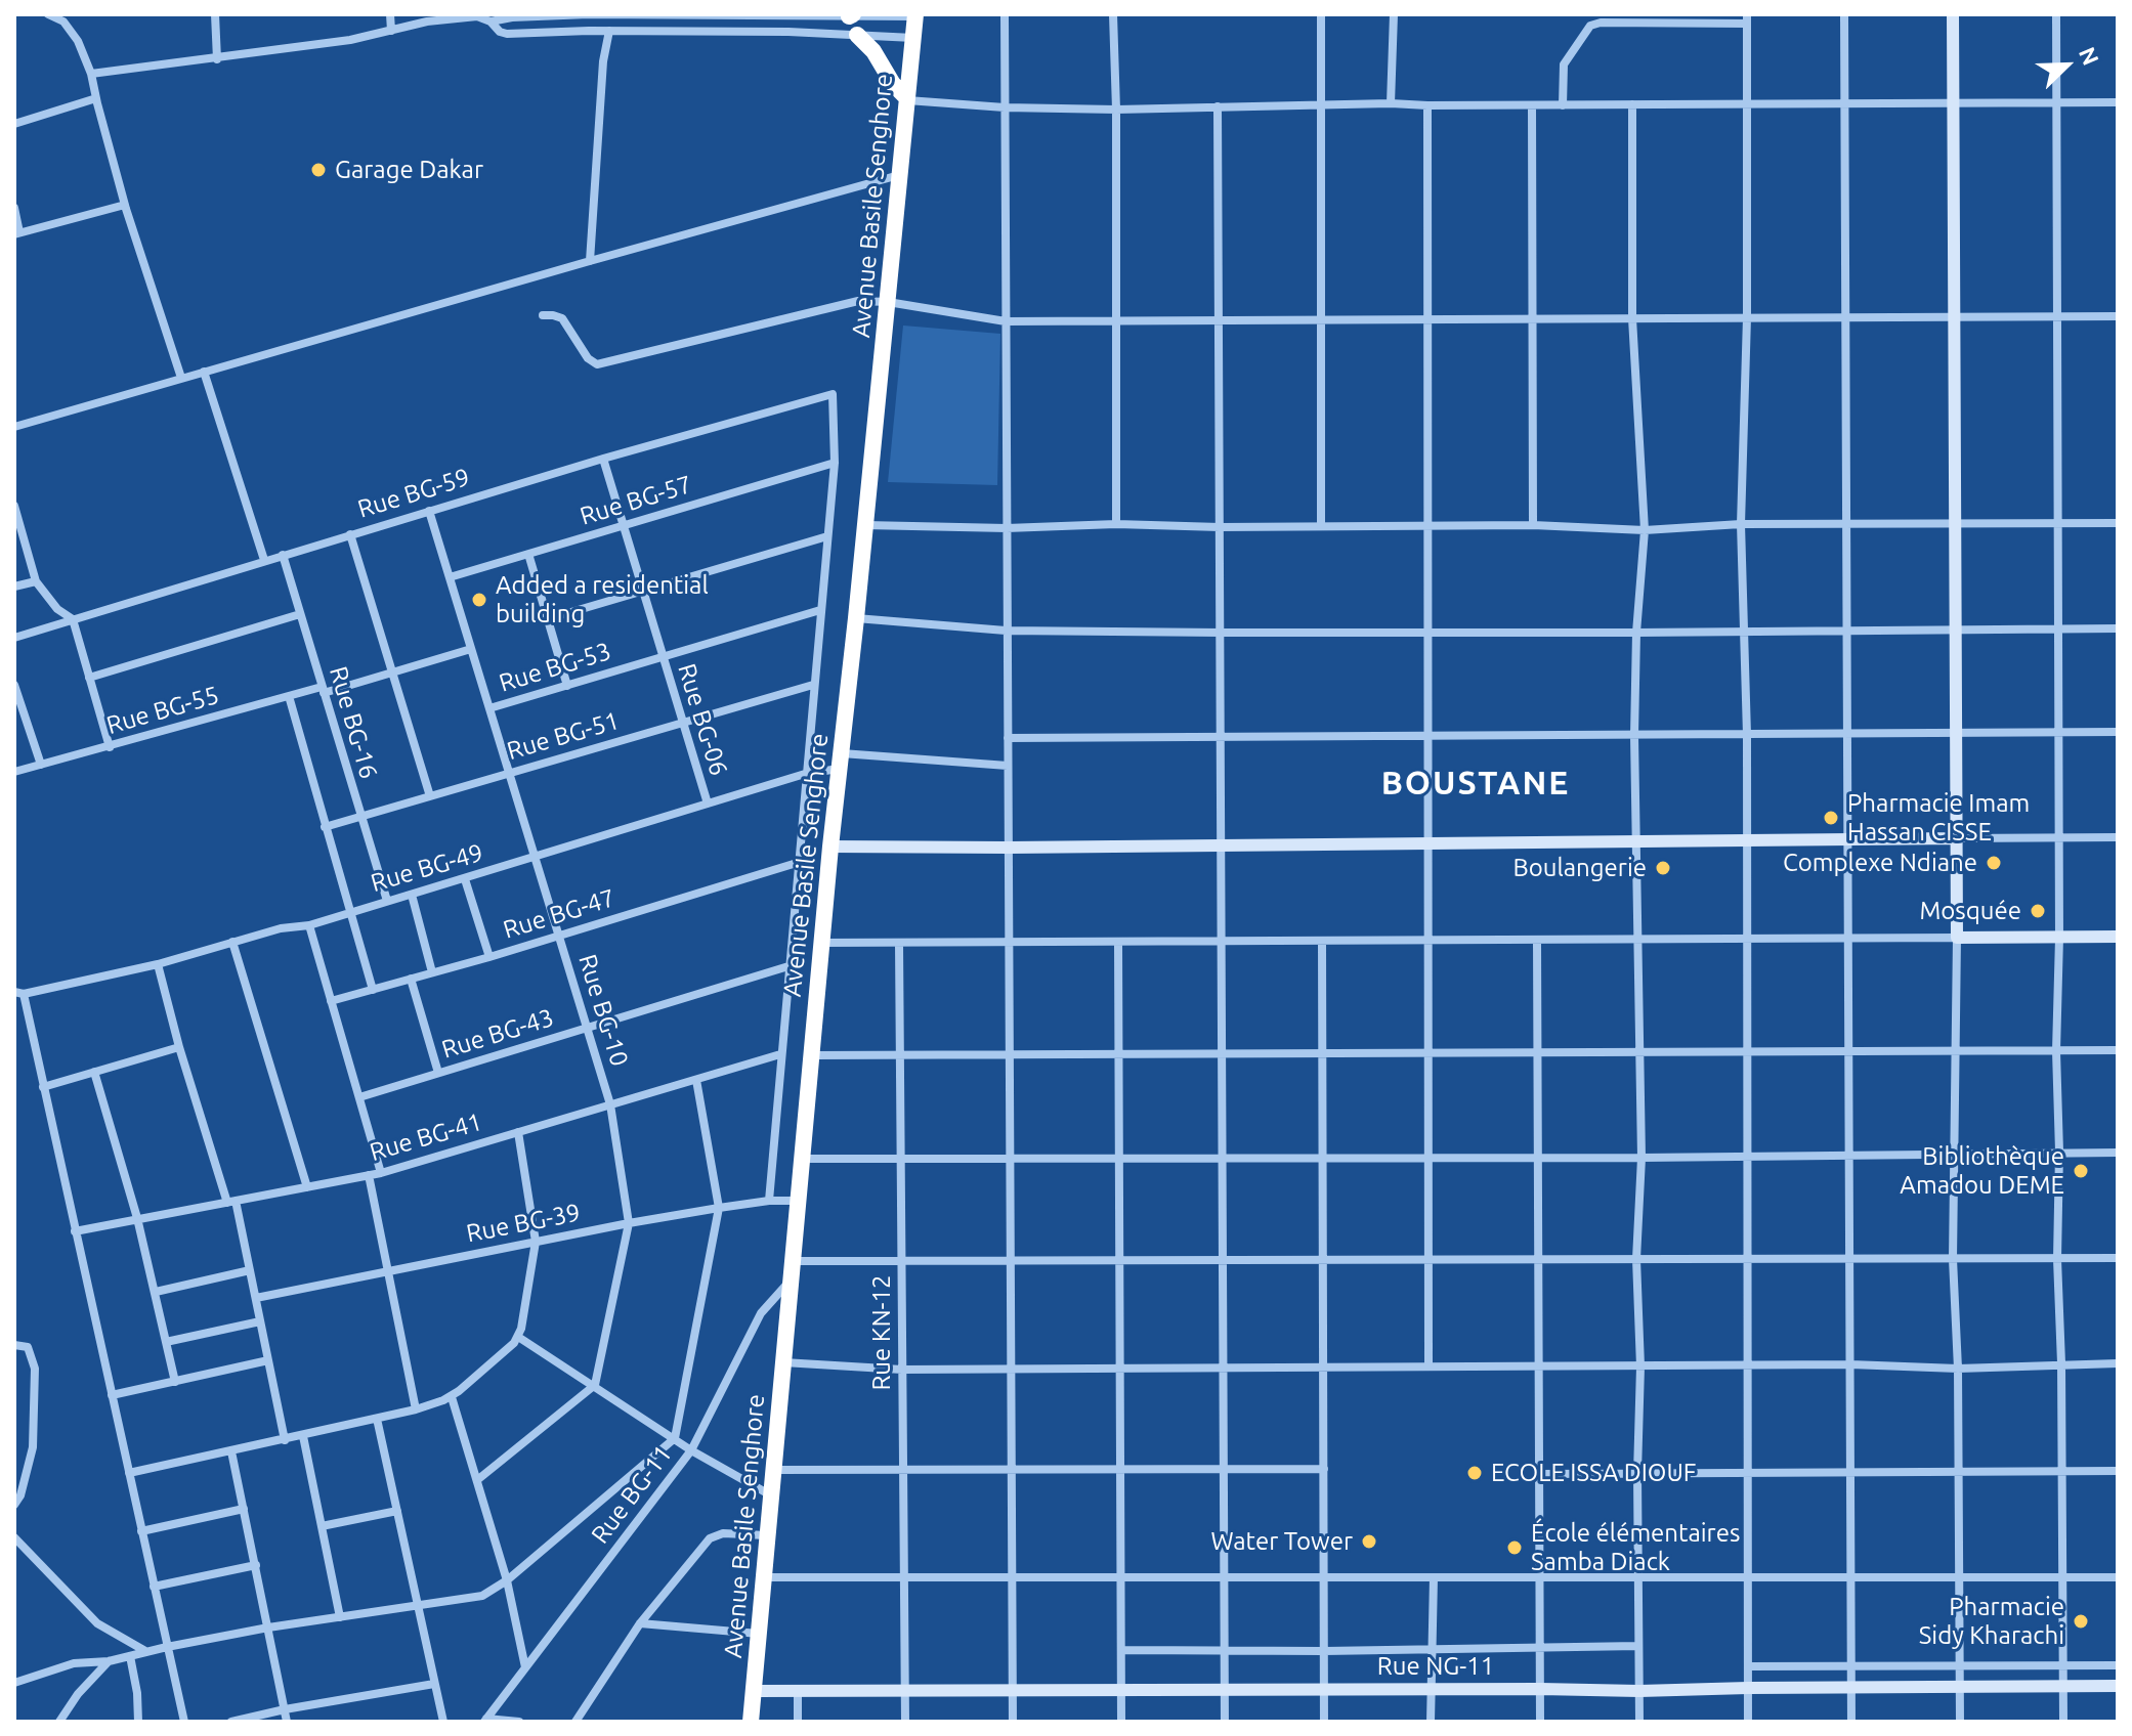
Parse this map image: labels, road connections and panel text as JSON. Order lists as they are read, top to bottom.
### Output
{
  "streets": {
    "highway": ["Avenue Basile Senghore"],
    "street": [
      "Rue BG-59",
      "Rue BG-57",
      "Rue BG-53",
      "Rue BG-55",
      "Rue BG-06",
      "Rue BG-16",
      "Rue BG-51",
      "Rue BG-49",
      "Rue BG-47",
      "Rue BG-10",
      "Rue BG-43",
      "Rue BG-41",
      "Rue BG-39",
      "Rue KN-12",
      "Rue BG-11",
      "Rue NG-11"
    ]
  },
  "crossings": [
    ["Avenue Basile Senghore", "Rue BG-49"],
    ["Avenue Basile Senghore", "Rue BG-39"],
    ["Avenue Basile Senghore", "Rue BG-11"],
    ["Avenue Basile Senghore", "Rue NG-11"],
    ["Rue BG-59", "Rue BG-57"],
    ["Rue BG-59", "Rue BG-06"],
    ["Rue BG-59", "Rue BG-16"],
    ["Rue BG-59", "Rue BG-10"],
    ["Rue BG-57", "Rue BG-06"],
    ["Rue BG-57", "Rue BG-10"],
    ["Rue BG-53", "Rue BG-06"],
    ["Rue BG-53", "Rue BG-10"],
    ["Rue BG-55", "Rue BG-16"],
    ["Rue BG-55", "Rue BG-10"],
    ["Rue BG-06", "Rue BG-51"],
    ["Rue BG-06", "Rue BG-49"],
    ["Rue BG-16", "Rue BG-51"],
    ["Rue BG-16", "Rue BG-49"],
    ["Rue BG-51", "Rue BG-10"],
    ["Rue BG-49", "Rue BG-10"],
    ["Rue BG-47", "Rue BG-10"],
    ["Rue BG-10", "Rue BG-43"],
    ["Rue BG-10", "Rue BG-41"],
    ["Rue BG-10", "Rue BG-39"],
    ["Rue KN-12", "Rue NG-11"]
  ],
  "districts": ["BOUSTANE"],
  "places": [
    "Garage Dakar",
    "Added a residential building",
    "Pharmacie Imam Hassan CISSE",
    "Complexe Ndiane",
    "Boulangerie",
    "Mosquée",
    "Bibliothèque Amadou DEME",
    "ECOLE ISSA DIOUF",
    "Water Tower",
    "École élémentaires Samba Diack",
    "Pharmacie Sidy Kharachi"
  ],
  "north": "top right"
}
